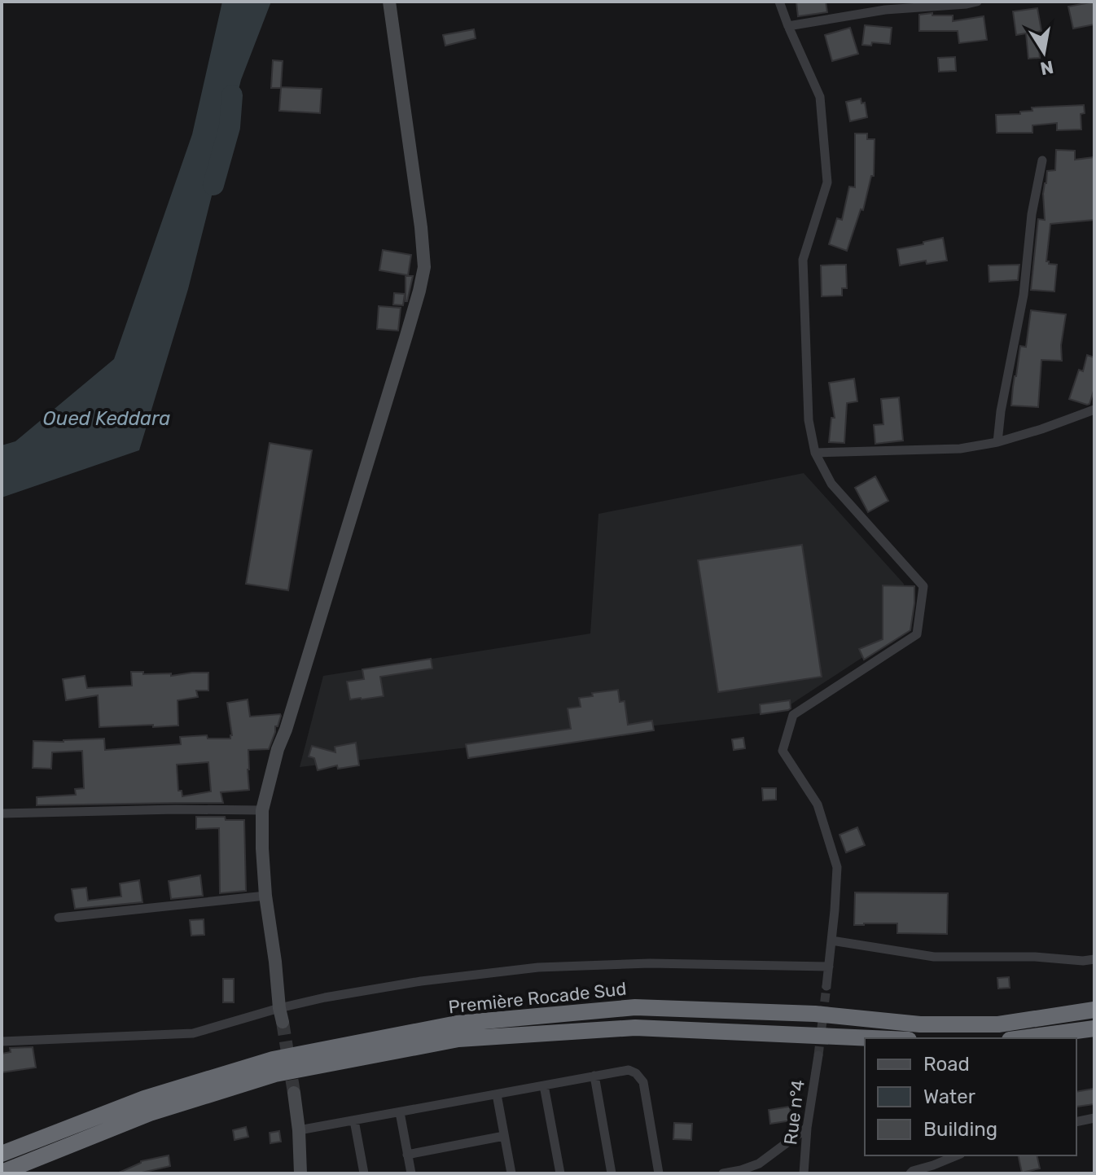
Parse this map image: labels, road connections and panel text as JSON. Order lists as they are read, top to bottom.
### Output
{
  "streets": {
    "highway": ["Première Rocade Sud"],
    "street": ["Rue n°4"]
  },
  "water": ["Oued Keddara"],
  "legend": ["Road", "Water", "Building"],
  "north": "bottom"
}
